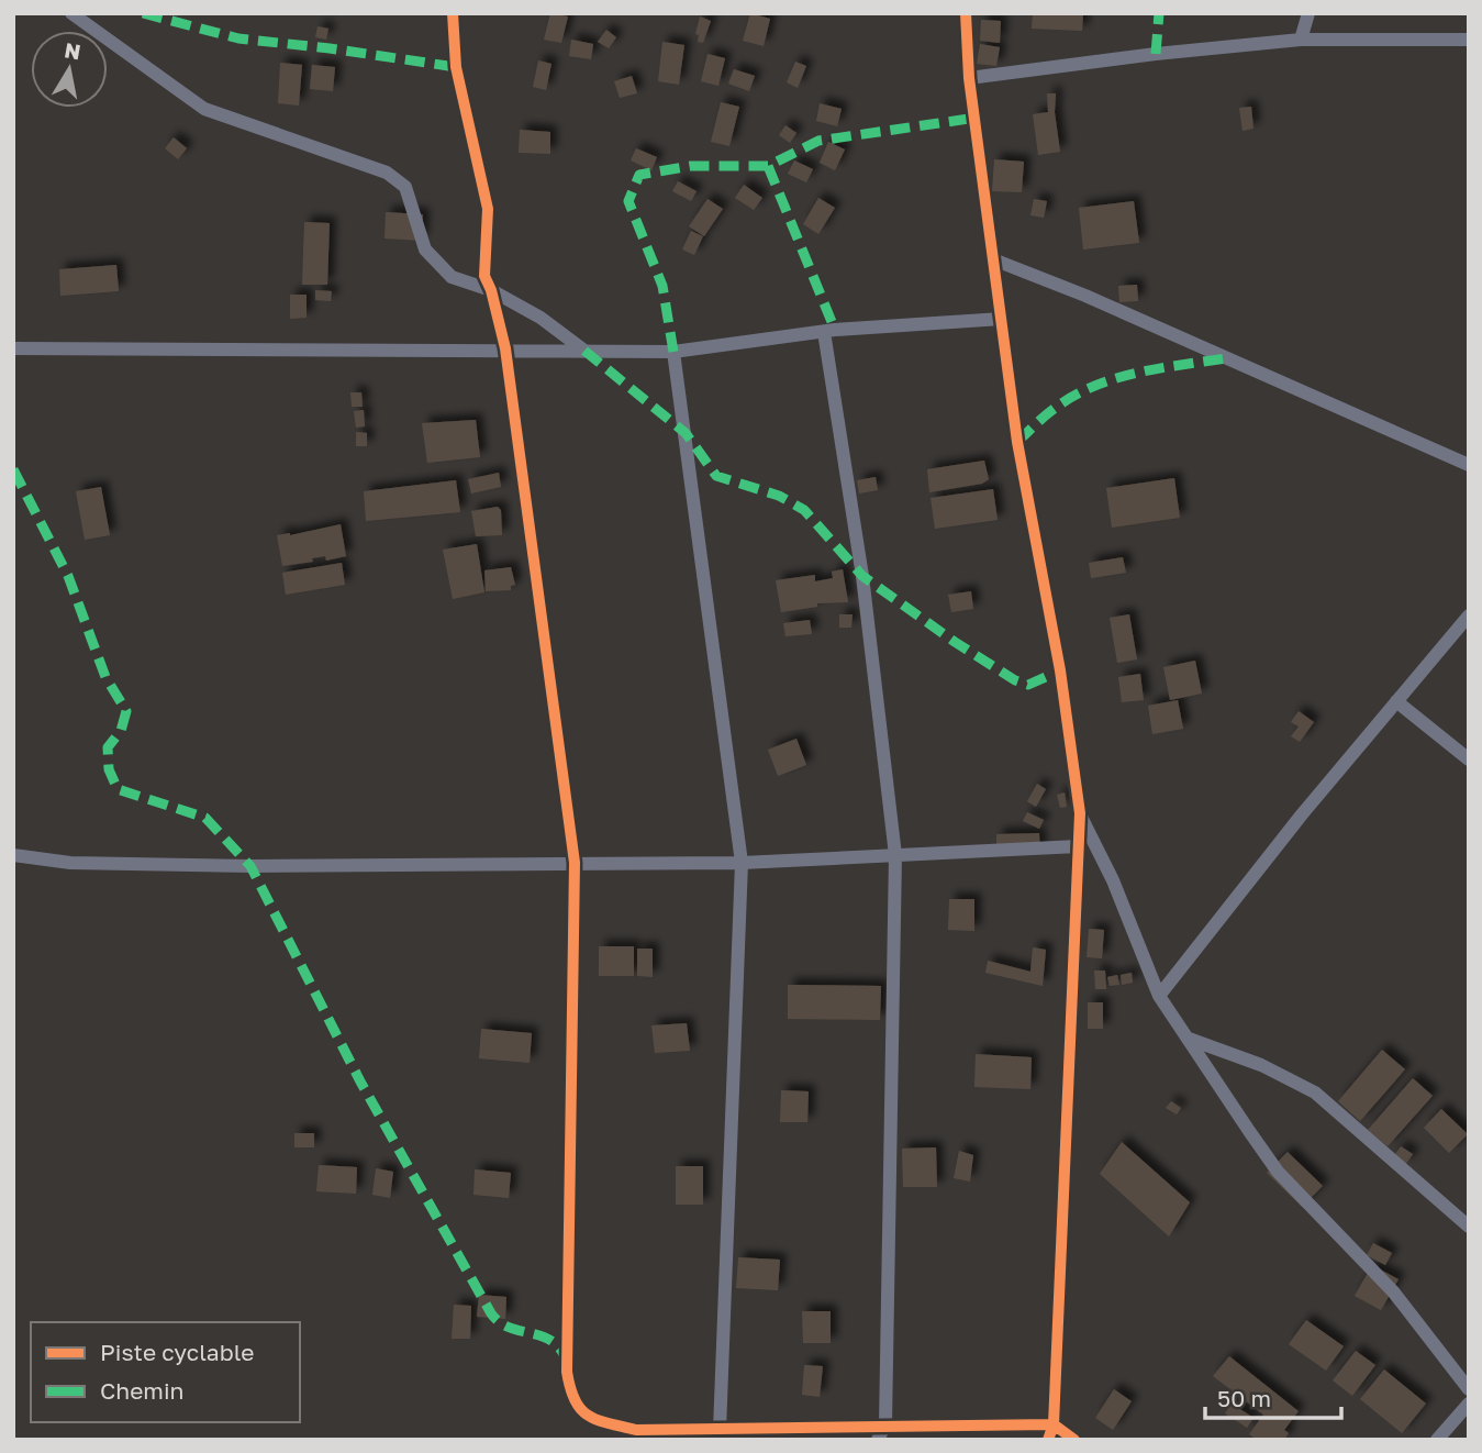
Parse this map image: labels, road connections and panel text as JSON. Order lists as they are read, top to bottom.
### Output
{
  "legend": ["Piste cyclable", "Chemin"],
  "scale_bar": "50 m",
  "north": "top"
}
